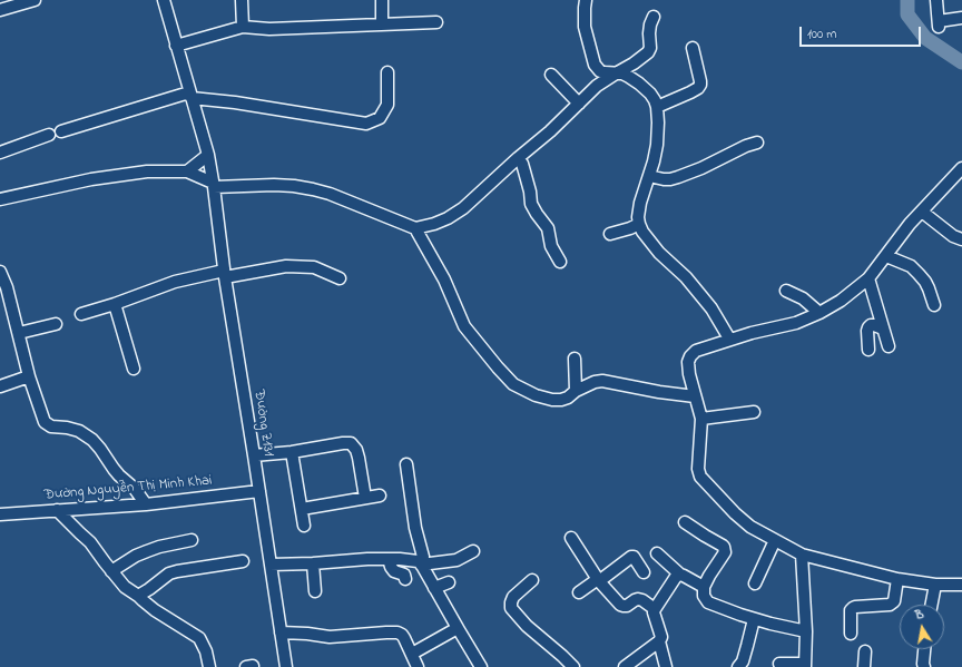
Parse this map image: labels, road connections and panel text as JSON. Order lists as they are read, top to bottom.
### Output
{
  "streets": {
    "street": ["Đường Z131", "Đường Nguyễn Thị Minh Khai"]
  },
  "crossings": [
    ["Đường Z131", "Đường Nguyễn Thị Minh Khai"]
  ],
  "scale_bar": "100 m",
  "north": "top"
}
